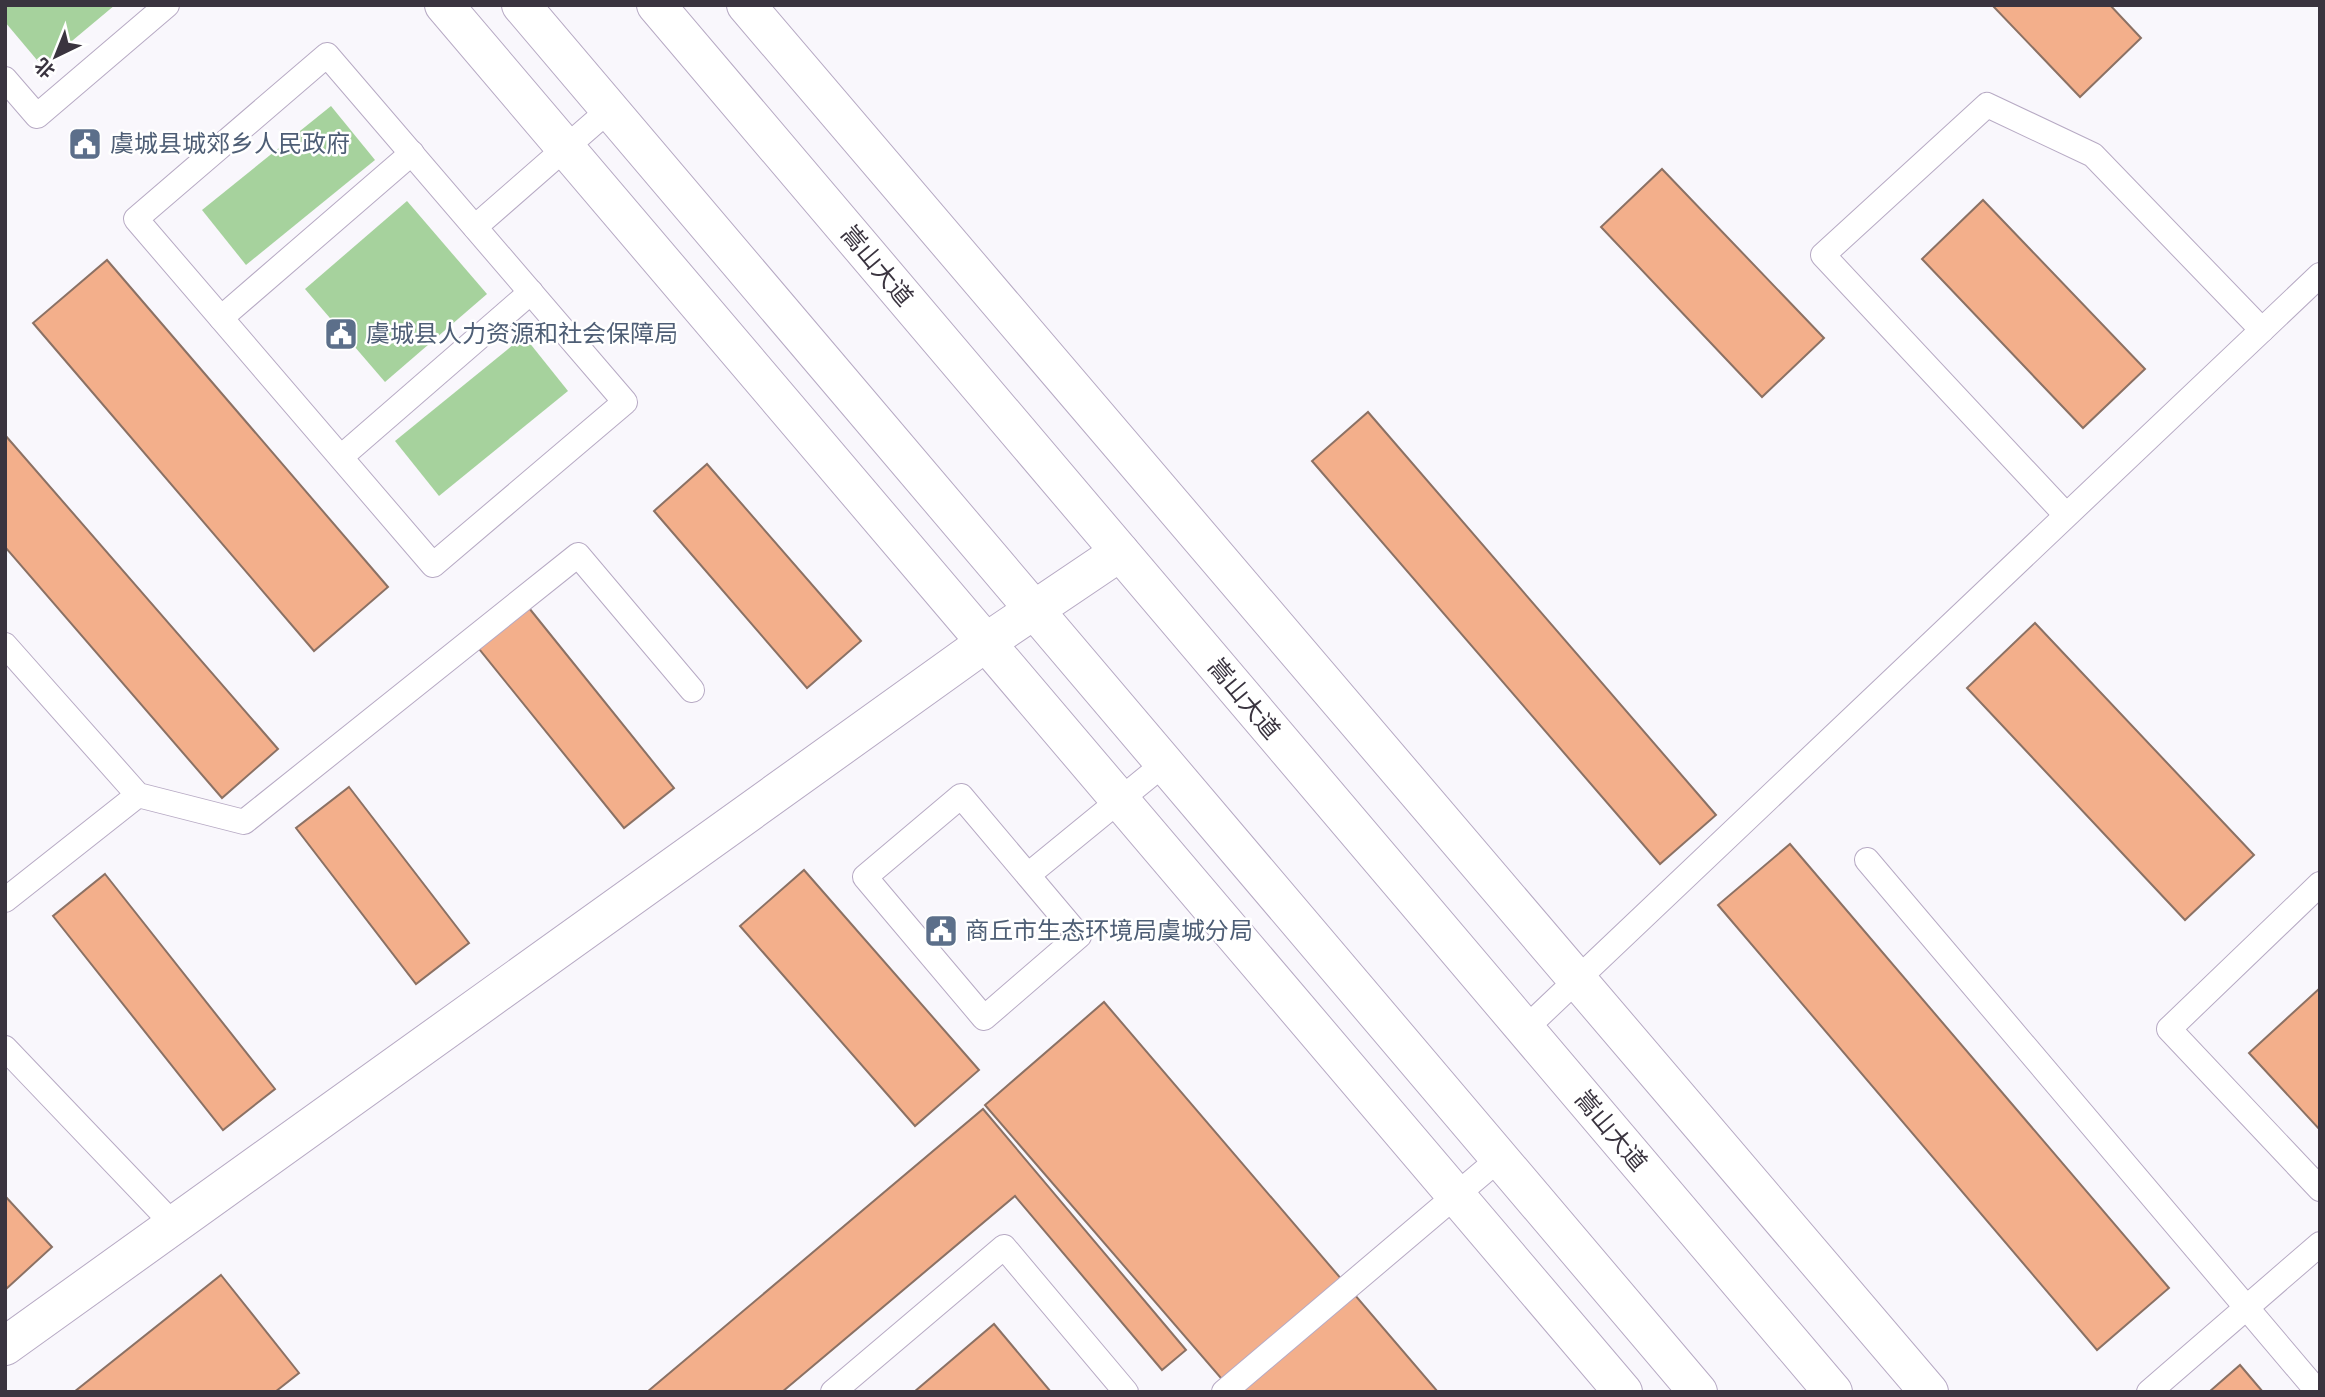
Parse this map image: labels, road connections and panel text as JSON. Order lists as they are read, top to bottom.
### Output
{
  "streets": {
    "main road": ["嵩山大道"]
  },
  "places": {
    "public building": ["虞城县城郊乡人民政府", "虞城县人力资源和社会保障局", "商丘市生态环境局虞城分局"]
  },
  "north": "bottom left"
}
